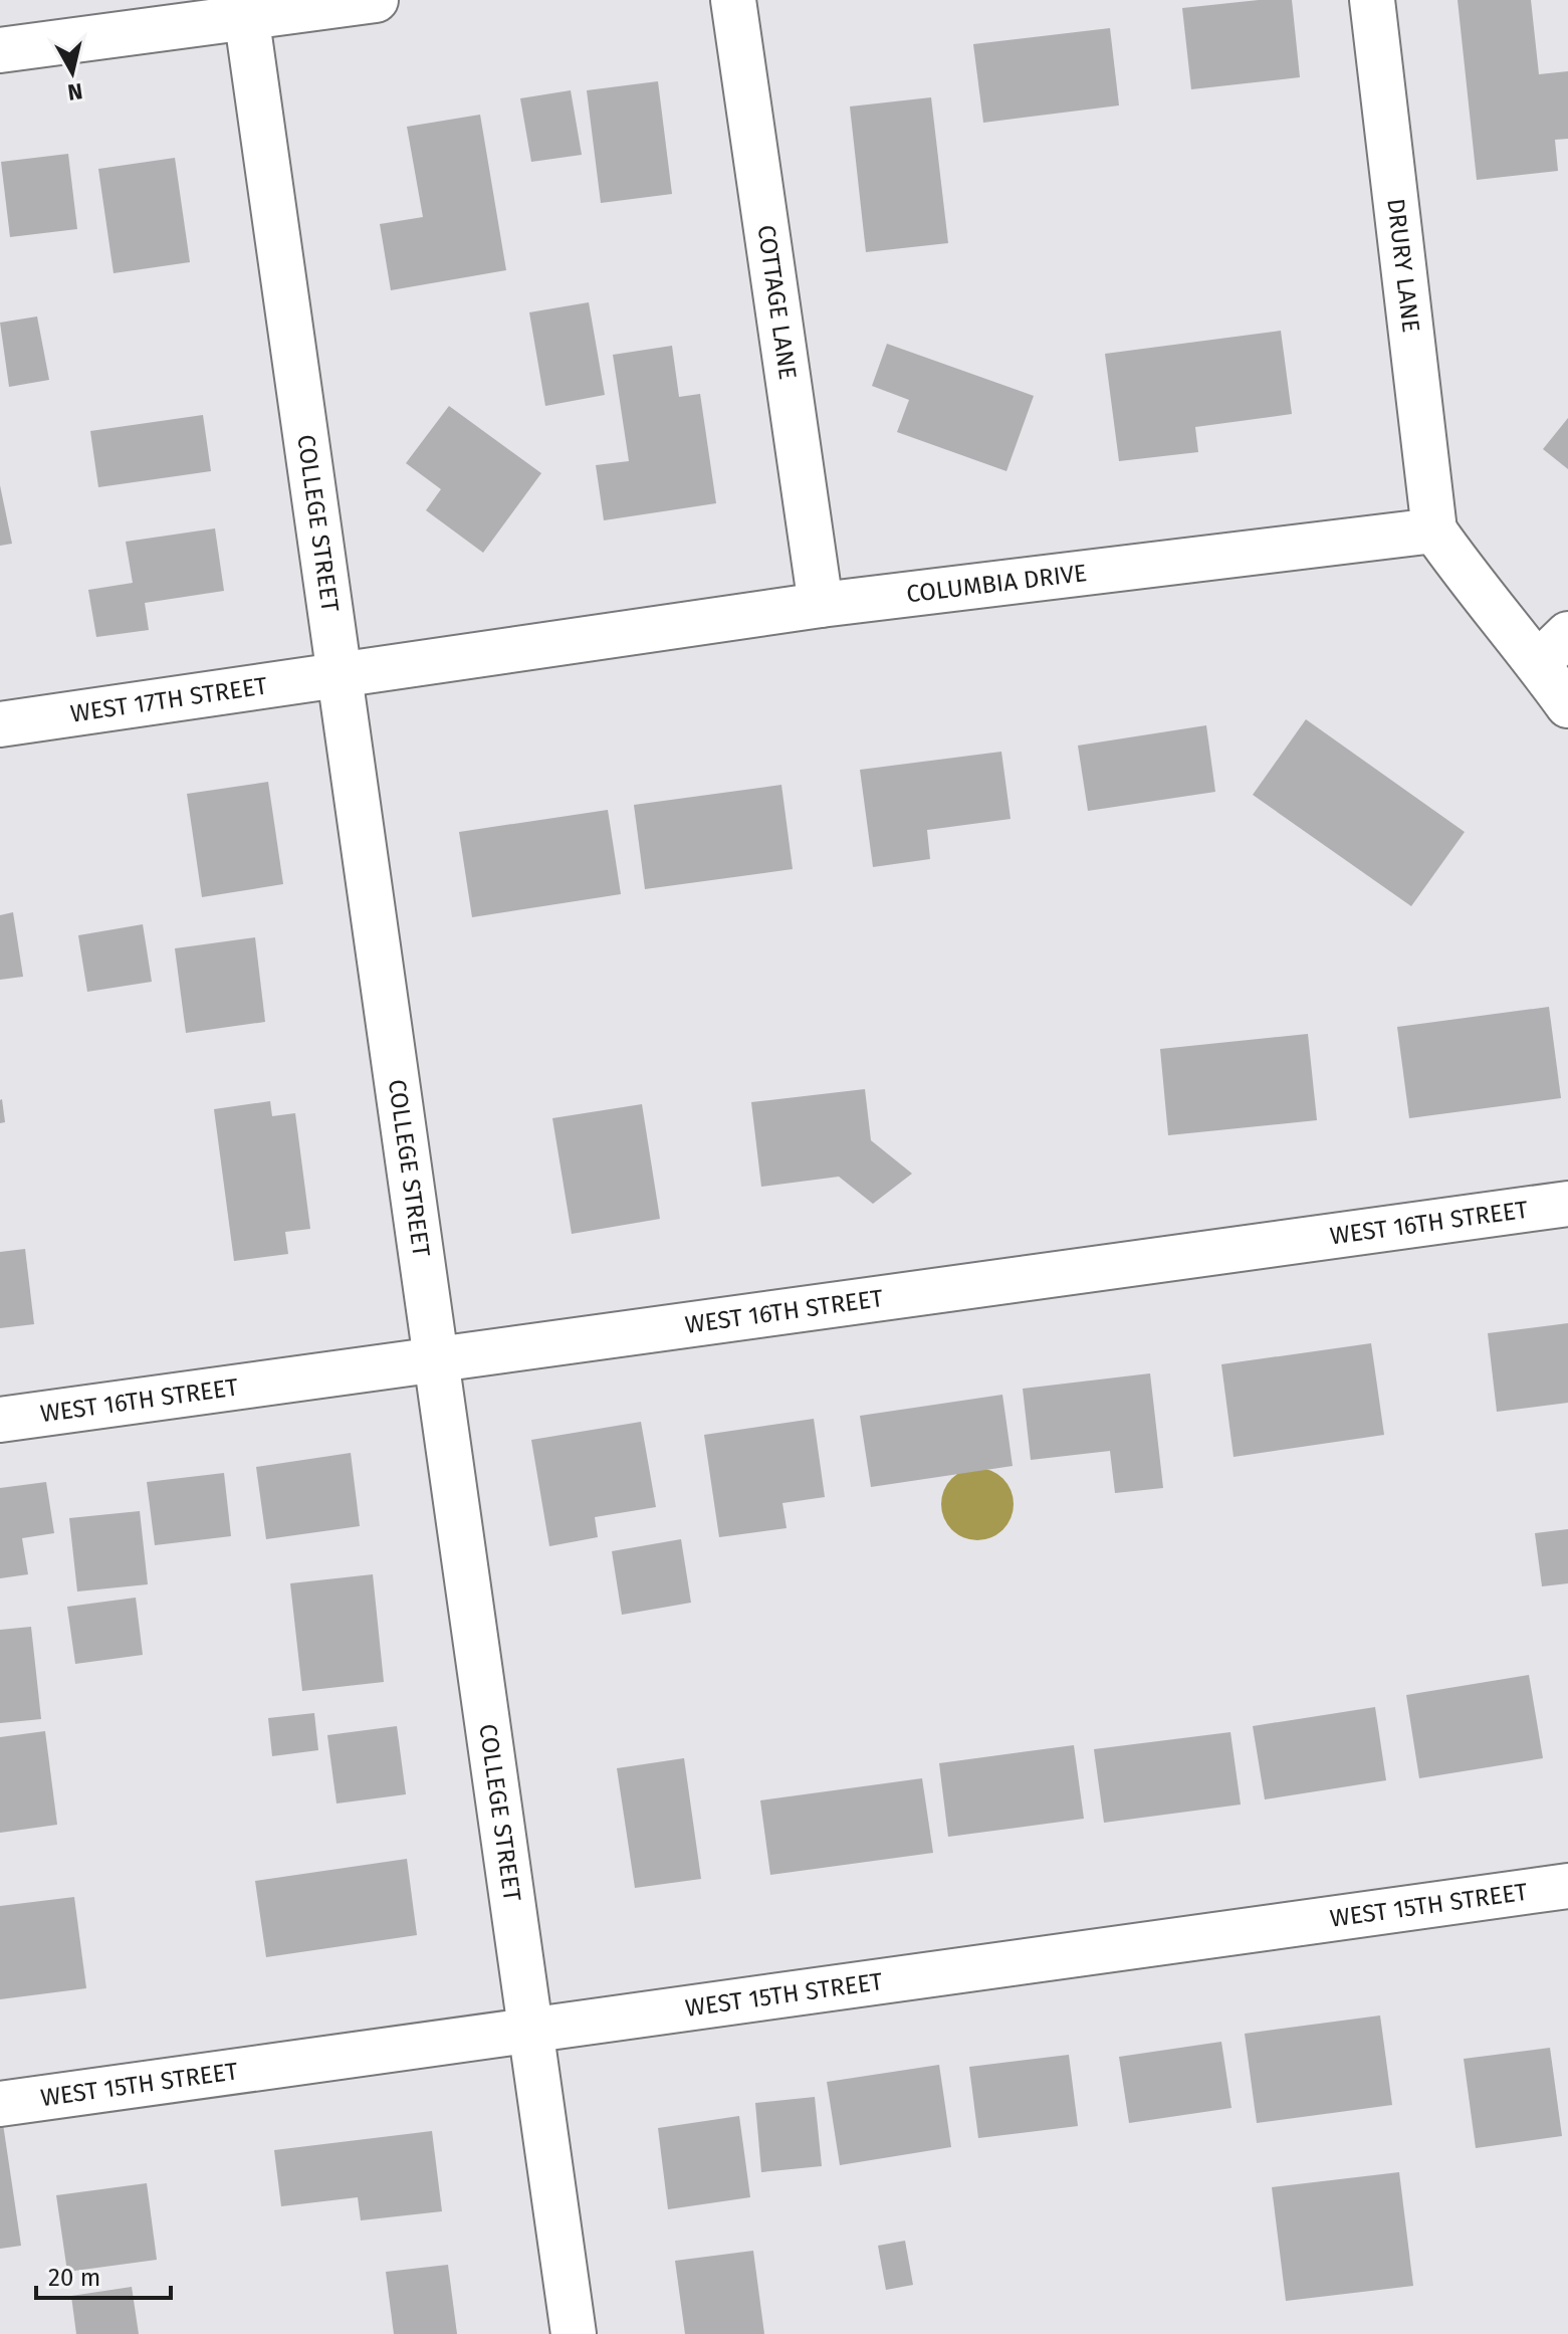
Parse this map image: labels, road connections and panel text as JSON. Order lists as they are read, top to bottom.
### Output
{
  "streets": {
    "street": [
      "DRURY LANE",
      "COTTAGE LANE",
      "COLLEGE STREET",
      "COLUMBIA DRIVE",
      "WEST 17TH STREET",
      "WEST 16TH STREET",
      "WEST 15TH STREET"
    ]
  },
  "crossings": [
    ["DRURY LANE", "COLUMBIA DRIVE"],
    ["COTTAGE LANE", "COLUMBIA DRIVE"],
    ["COLLEGE STREET", "COLUMBIA DRIVE"],
    ["COLLEGE STREET", "WEST 17TH STREET"],
    ["COLLEGE STREET", "WEST 16TH STREET"],
    ["COLLEGE STREET", "WEST 15TH STREET"],
    ["COLUMBIA DRIVE", "WEST 17TH STREET"]
  ],
  "scale_bar": "20 m",
  "north": "bottom"
}
